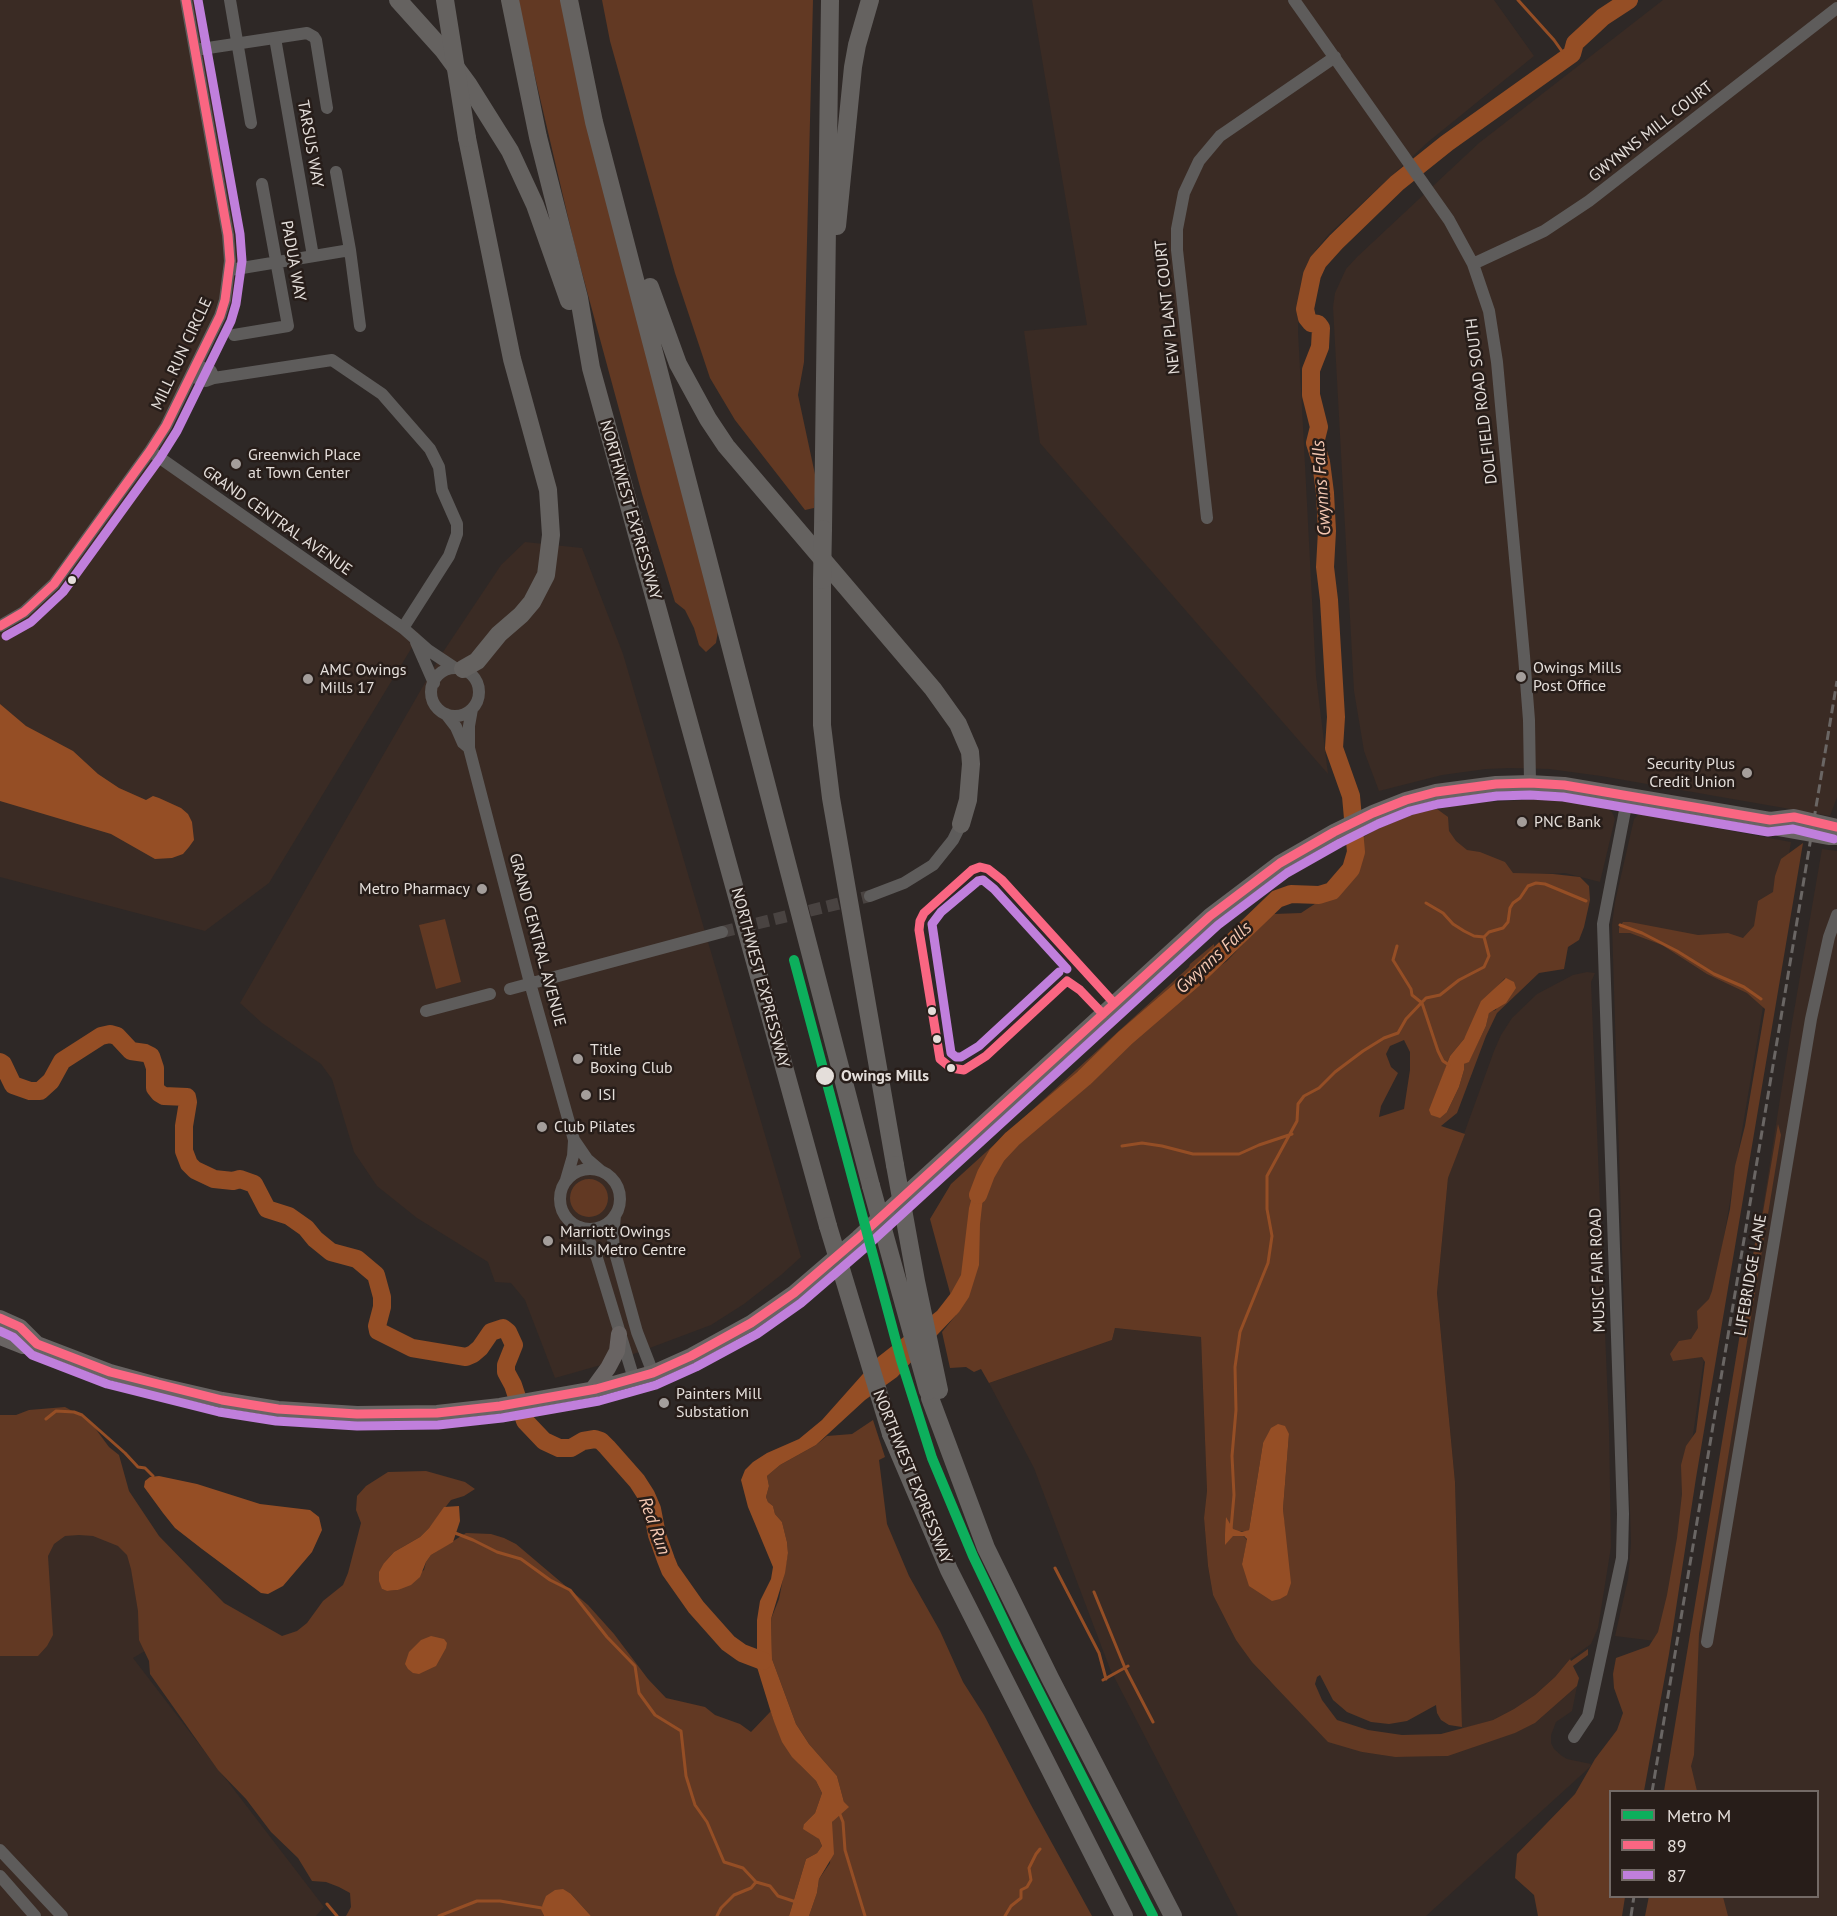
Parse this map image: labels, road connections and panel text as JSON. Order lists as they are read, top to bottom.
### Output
{
  "streets": {
    "highway": ["NORTHWEST EXPRESSWAY"],
    "street": [
      "GWYNNS MILL COURT",
      "TARSUS WAY",
      "PADUA WAY",
      "NEW PLANT COURT",
      "MILL RUN CIRCLE",
      "DOLFIELD ROAD SOUTH",
      "GRAND CENTRAL AVENUE",
      "MUSIC FAIR ROAD",
      "LIFEBRIDGE LANE"
    ]
  },
  "crossings": [
    ["GWYNNS MILL COURT", "DOLFIELD ROAD SOUTH"],
    ["NEW PLANT COURT", "DOLFIELD ROAD SOUTH"],
    ["MILL RUN CIRCLE", "GRAND CENTRAL AVENUE"]
  ],
  "water": ["Gwynns Falls", "Red Run"],
  "places": [
    "Greenwich Place at Town Center",
    "Owings Mills Post Office",
    "AMC Owings Mills 17",
    "Security Plus Credit Union",
    "PNC Bank",
    "Metro Pharmacy",
    "Title Boxing Club",
    "Owings Mills",
    "ISI",
    "Club Pilates",
    "Marriott Owings Mills Metro Centre",
    "Painters Mill Substation"
  ],
  "lines": ["transit line 89", "transit line 87", "metro line M"],
  "legend": ["Metro M", "89", "87"]
}
